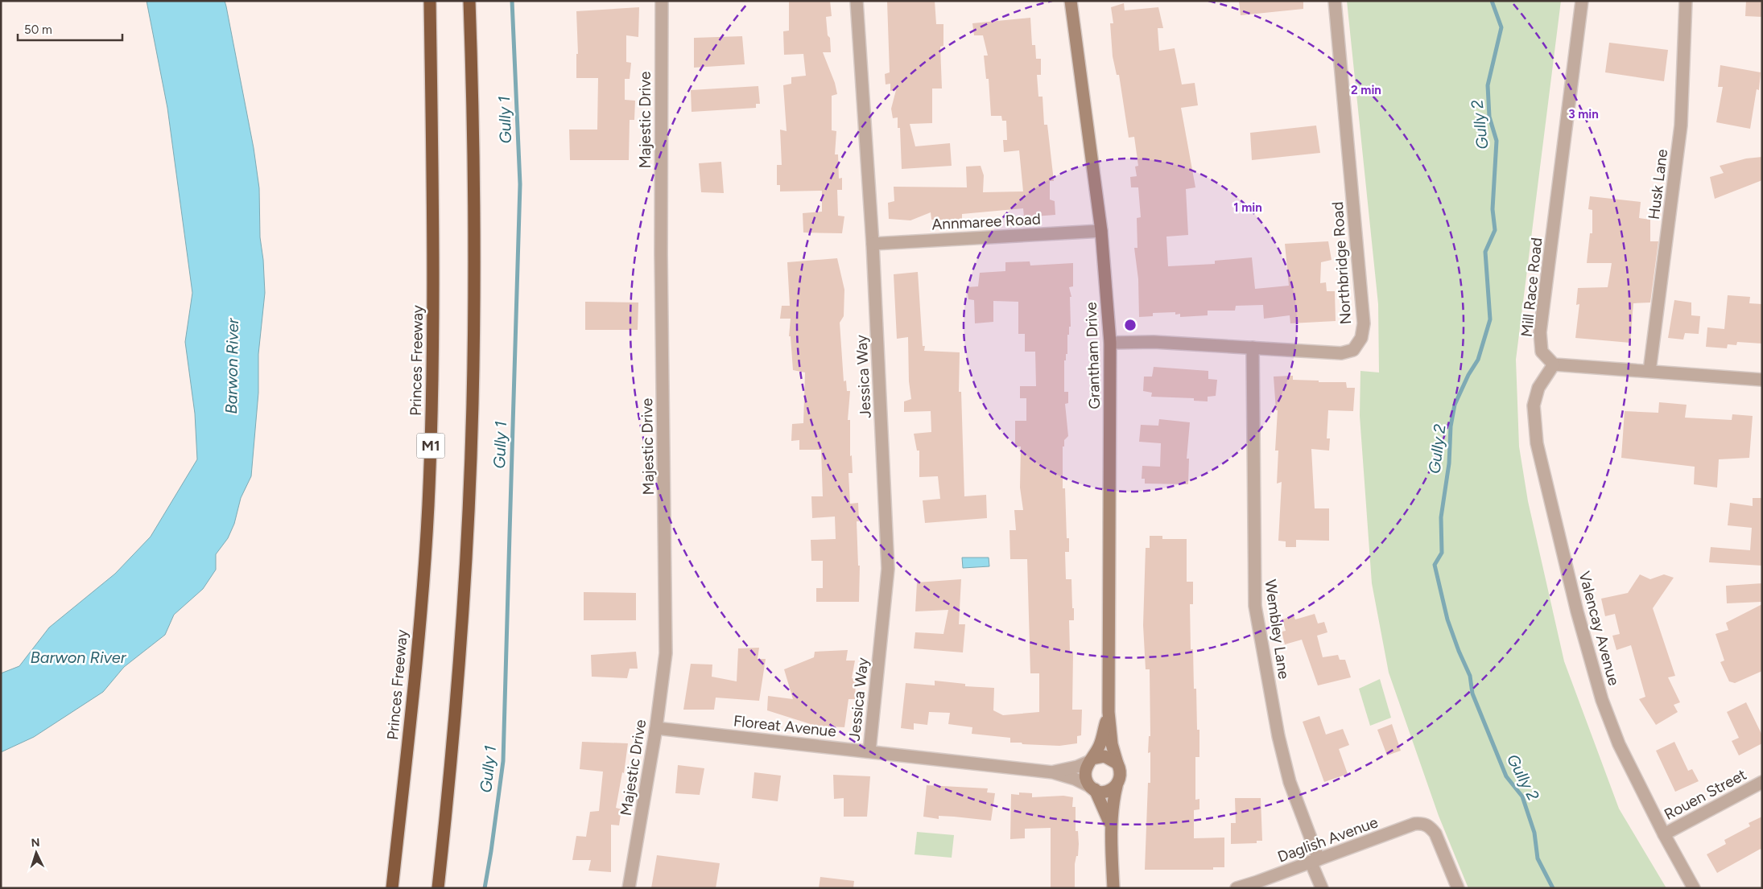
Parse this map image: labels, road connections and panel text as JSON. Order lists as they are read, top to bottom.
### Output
{
  "streets": {
    "highway": ["Princes Freeway", "M1"],
    "street": [
      "Majestic Drive",
      "Husk Lane",
      "Annmaree Road",
      "Northbridge Road",
      "Mill Race Road",
      "Grantham Drive",
      "Jessica Way",
      "Valencay Avenue",
      "Wembley Lane",
      "Floreat Avenue",
      "Rouen Street",
      "Daglish Avenue"
    ]
  },
  "crossings": [
    ["Majestic Drive", "Floreat Avenue"],
    ["Annmaree Road", "Grantham Drive"],
    ["Annmaree Road", "Jessica Way"],
    ["Northbridge Road", "Grantham Drive"],
    ["Northbridge Road", "Wembley Lane"],
    ["Mill Race Road", "Valencay Avenue"],
    ["Grantham Drive", "Floreat Avenue"],
    ["Jessica Way", "Floreat Avenue"],
    ["Valencay Avenue", "Rouen Street"],
    ["Wembley Lane", "Daglish Avenue"]
  ],
  "water": ["Gully 1", "Gully 2", "Barwon River"],
  "scale_bar": "50 m",
  "north": "top",
  "rings": ["2 min", "3 min", "1 min"]
}
